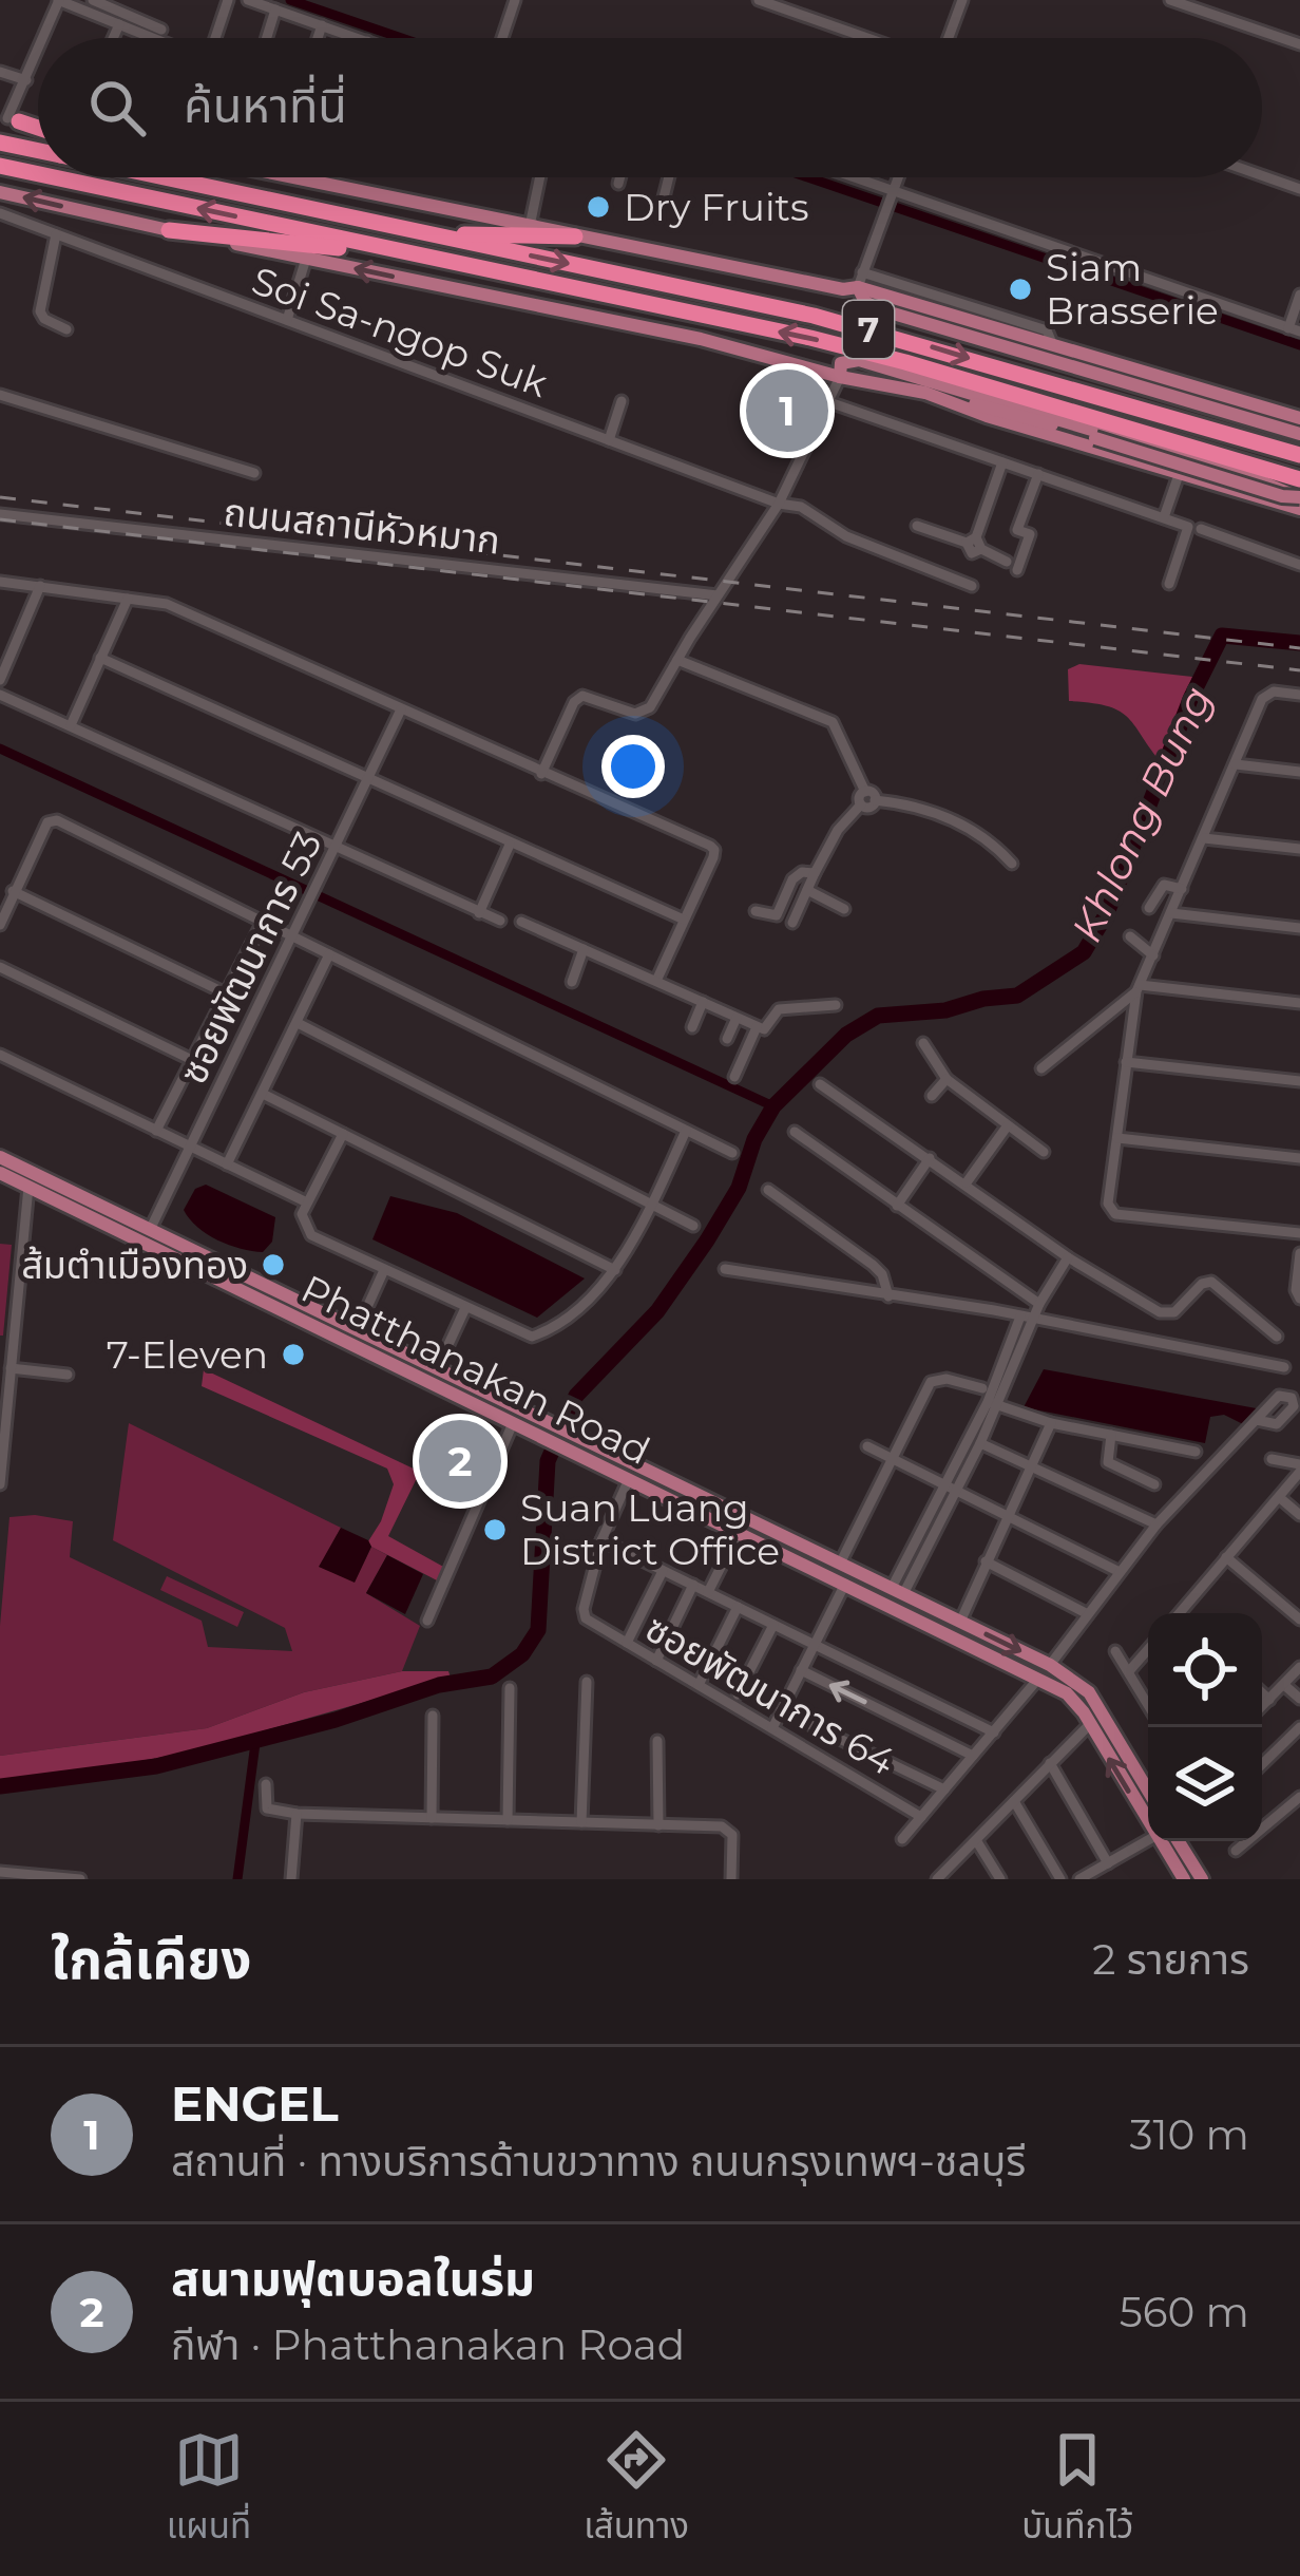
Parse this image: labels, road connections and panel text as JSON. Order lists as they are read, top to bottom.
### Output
{
  "streets": {
    "highway": ["7"],
    "main road": ["Phatthanakan Road"],
    "street": [
      "Soi Sa-ngop Suk",
      "ถนนสถานีหัวหมาก",
      "ซอยพัฒนาการ 53",
      "ซอยพัฒนาการ 64"
    ]
  },
  "crossings": [
    ["ซอยพัฒนาการ 53", "Phatthanakan Road"],
    ["Phatthanakan Road", "ซอยพัฒนาการ 64"]
  ],
  "water": ["Khlong Bung"],
  "places": [
    "Dry Fruits",
    "Siam Brasserie",
    "ส้มตำเมืองทอง",
    "7-Eleven",
    "Suan Luang District Office"
  ],
  "page": {
    "search": "ค้นหาที่นี่",
    "pins": ["1", "2"],
    "heading": ["ใกล้เคียง", "2 รายการ"],
    "list": [
      {
        "mark": "1",
        "name": "ENGEL",
        "note": "สถานที่ · ทางบริการด้านขวาทาง ถนนกรุงเทพฯ-ชลบุรี",
        "value": "310 m"
      },
      {
        "mark": "2",
        "name": "สนามฟุตบอลในร่ม",
        "note": "กีฬา · Phatthanakan Road",
        "value": "560 m"
      }
    ],
    "nav": ["แผนที่", "เส้นทาง", "บันทึกไว้"]
  }
}
